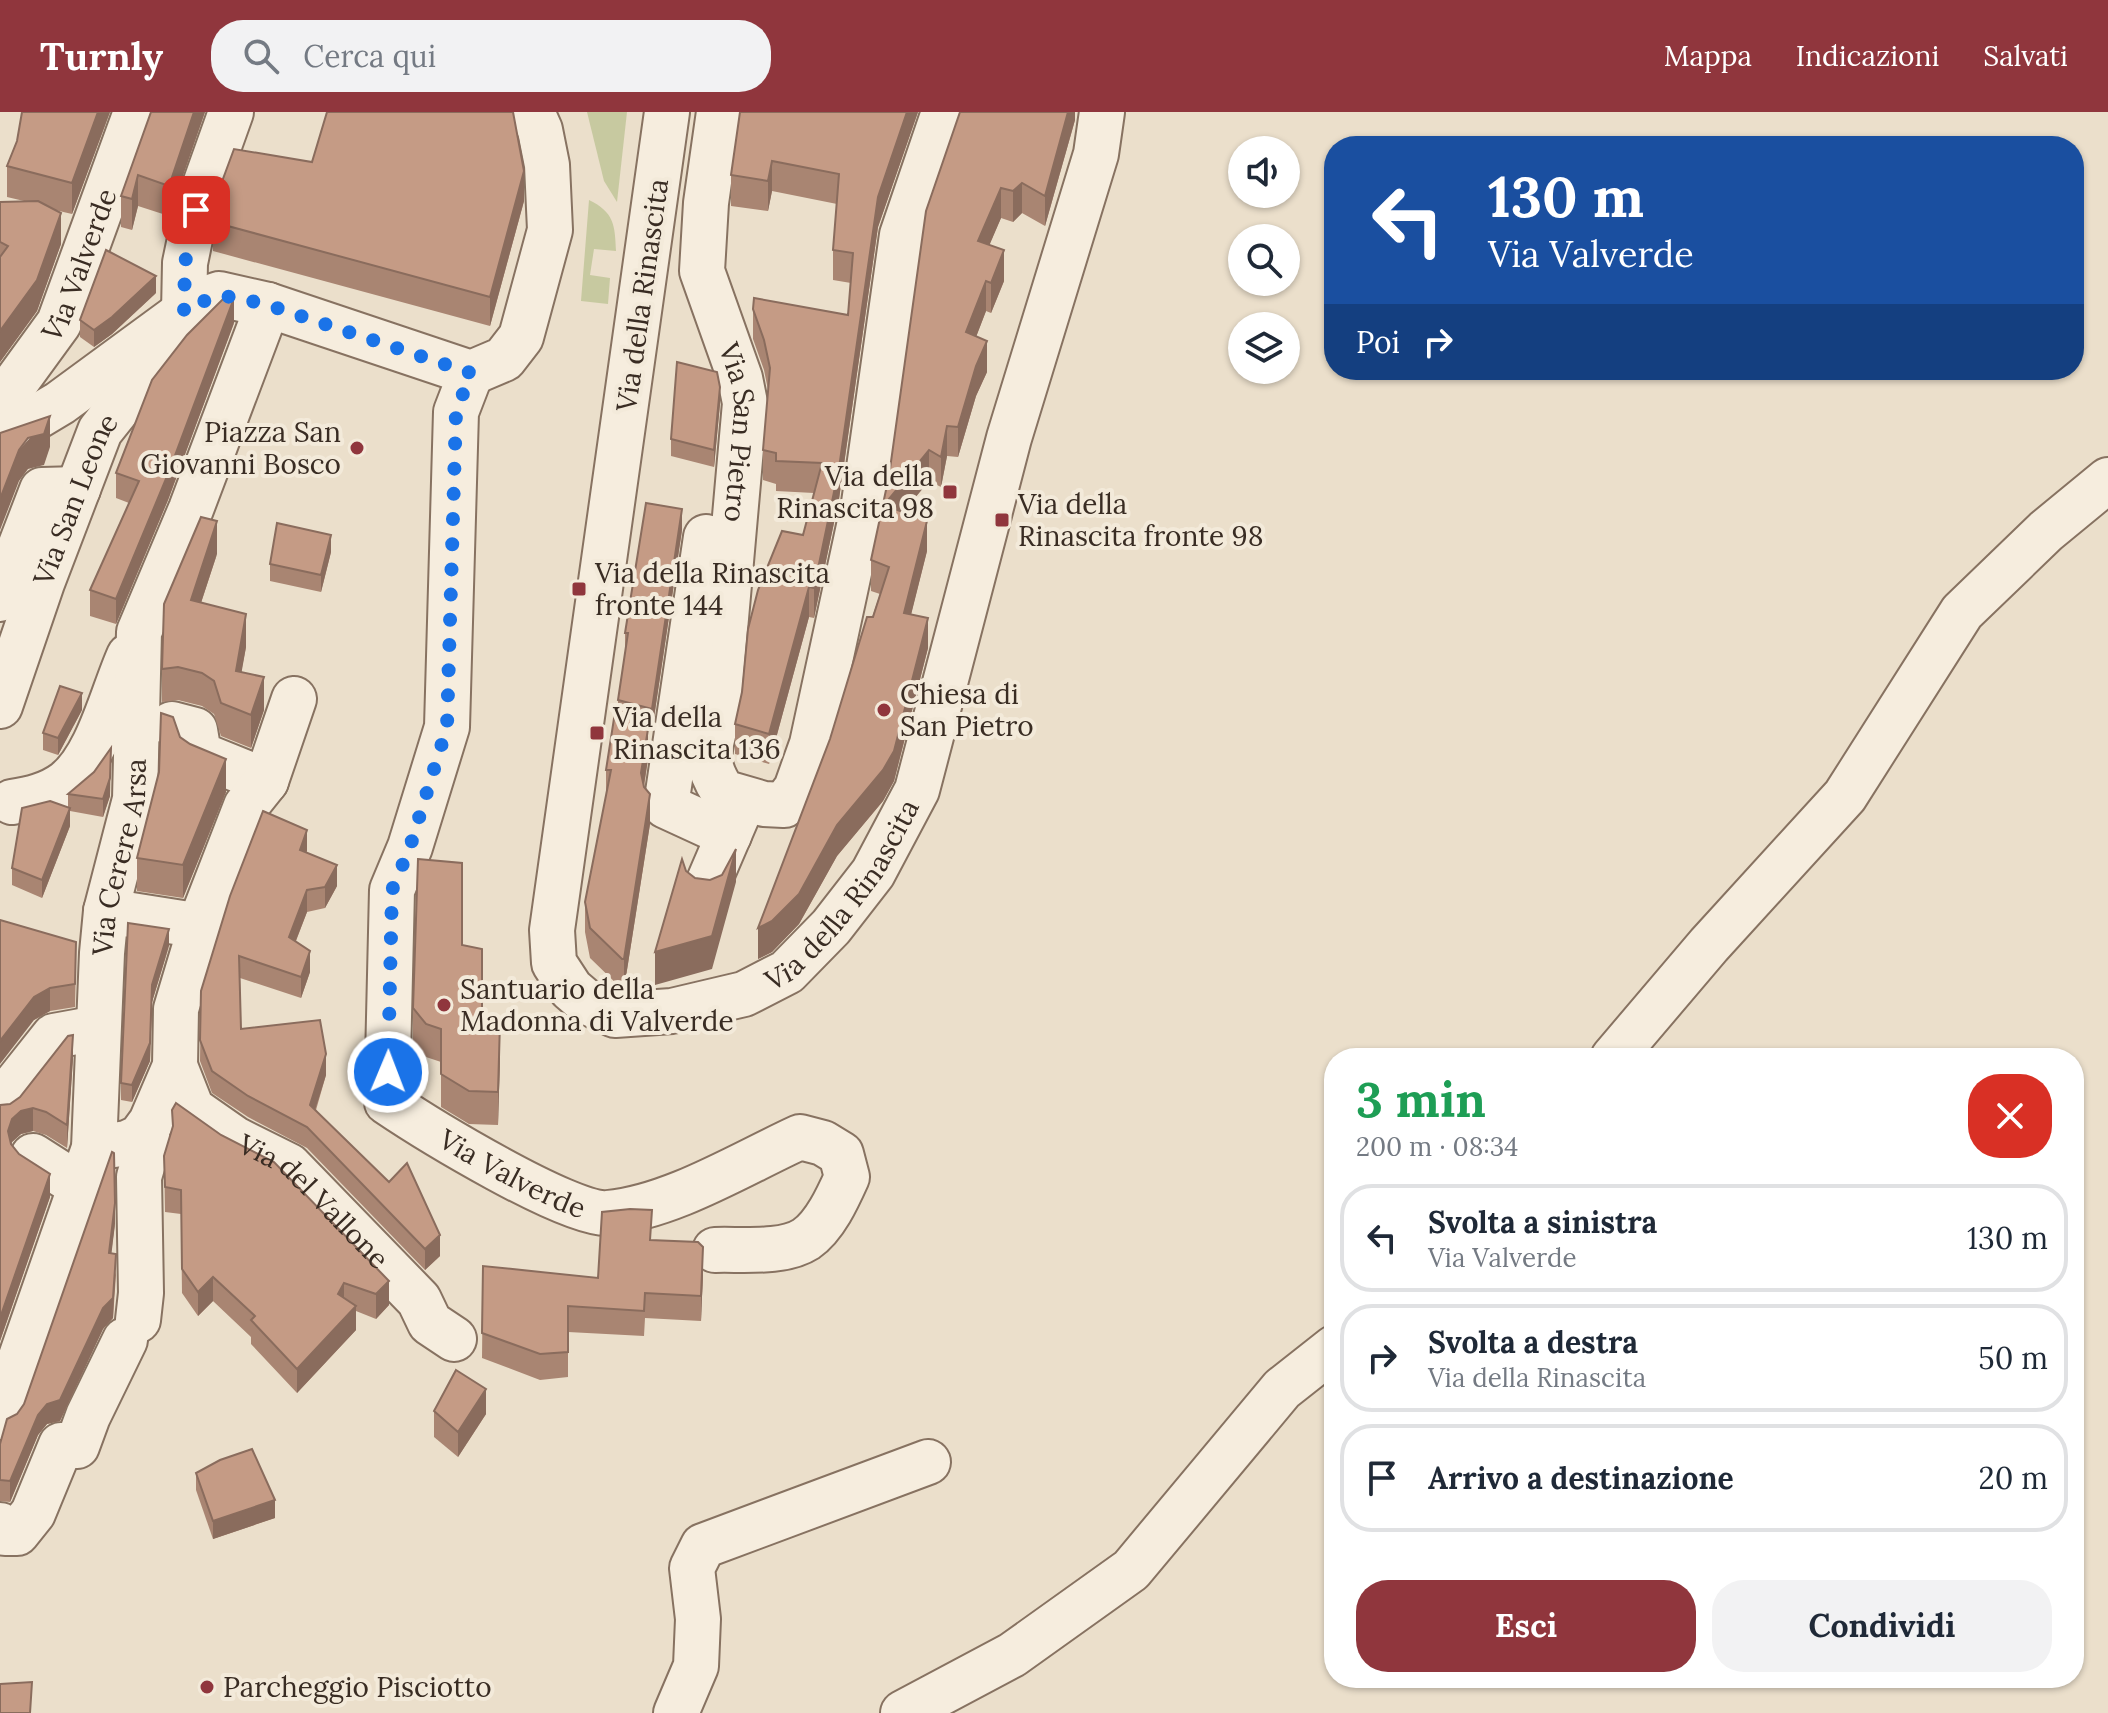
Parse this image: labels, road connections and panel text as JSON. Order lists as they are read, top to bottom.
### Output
{
  "streets": {
    "street": [
      "Via Valverde",
      "Via della Rinascita",
      "Via San Pietro",
      "Via San Leone",
      "Via Cerere Arsa",
      "Via del Vallone"
    ]
  },
  "places": {
    "other": [
      "Piazza San Giovanni Bosco",
      "Chiesa di San Pietro",
      "Santuario della Madonna di Valverde",
      "Parcheggio Pisciotto"
    ],
    "transit": [
      "Via della Rinascita 98",
      "Via della Rinascita fronte 98",
      "Via della Rinascita fronte 144",
      "Via della Rinascita 136"
    ]
  },
  "page": {
    "header": "Turnly",
    "search": "Cerca qui",
    "nav": ["Mappa", "Indicazioni", "Salvati"],
    "turn": ["130 m", "Via Valverde"],
    "then": "Poi",
    "heading": ["3 min", "200 m · 08:34"],
    "list": [
      {
        "name": "Svolta a sinistra",
        "note": "Via Valverde",
        "value": "130 m"
      },
      {
        "name": "Svolta a destra",
        "note": "Via della Rinascita",
        "value": "50 m"
      },
      {
        "name": "Arrivo a destinazione",
        "value": "20 m"
      }
    ],
    "buttons": ["Esci", "Condividi"]
  }
}
